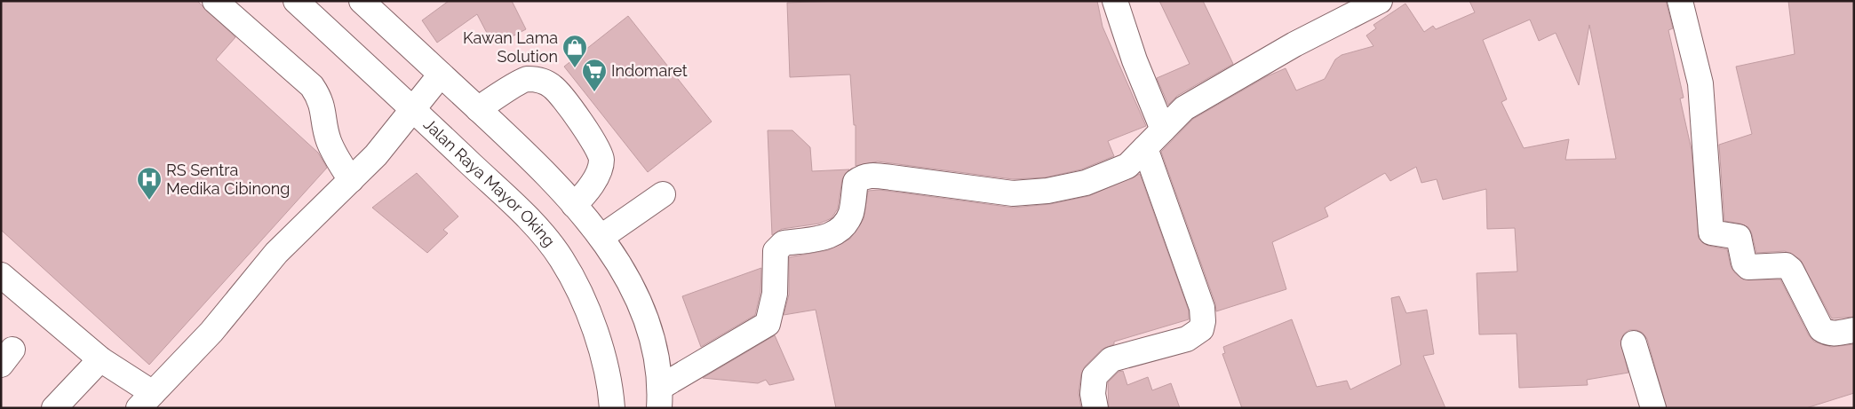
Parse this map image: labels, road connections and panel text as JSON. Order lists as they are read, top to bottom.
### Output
{
  "streets": {
    "street": ["Jalan Raya Mayor Oking"]
  },
  "places": {
    "shop": ["Kawan Lama Solution"],
    "supermarket": ["Indomaret"],
    "hospital": ["RS Sentra Medika Cibinong"]
  }
}
